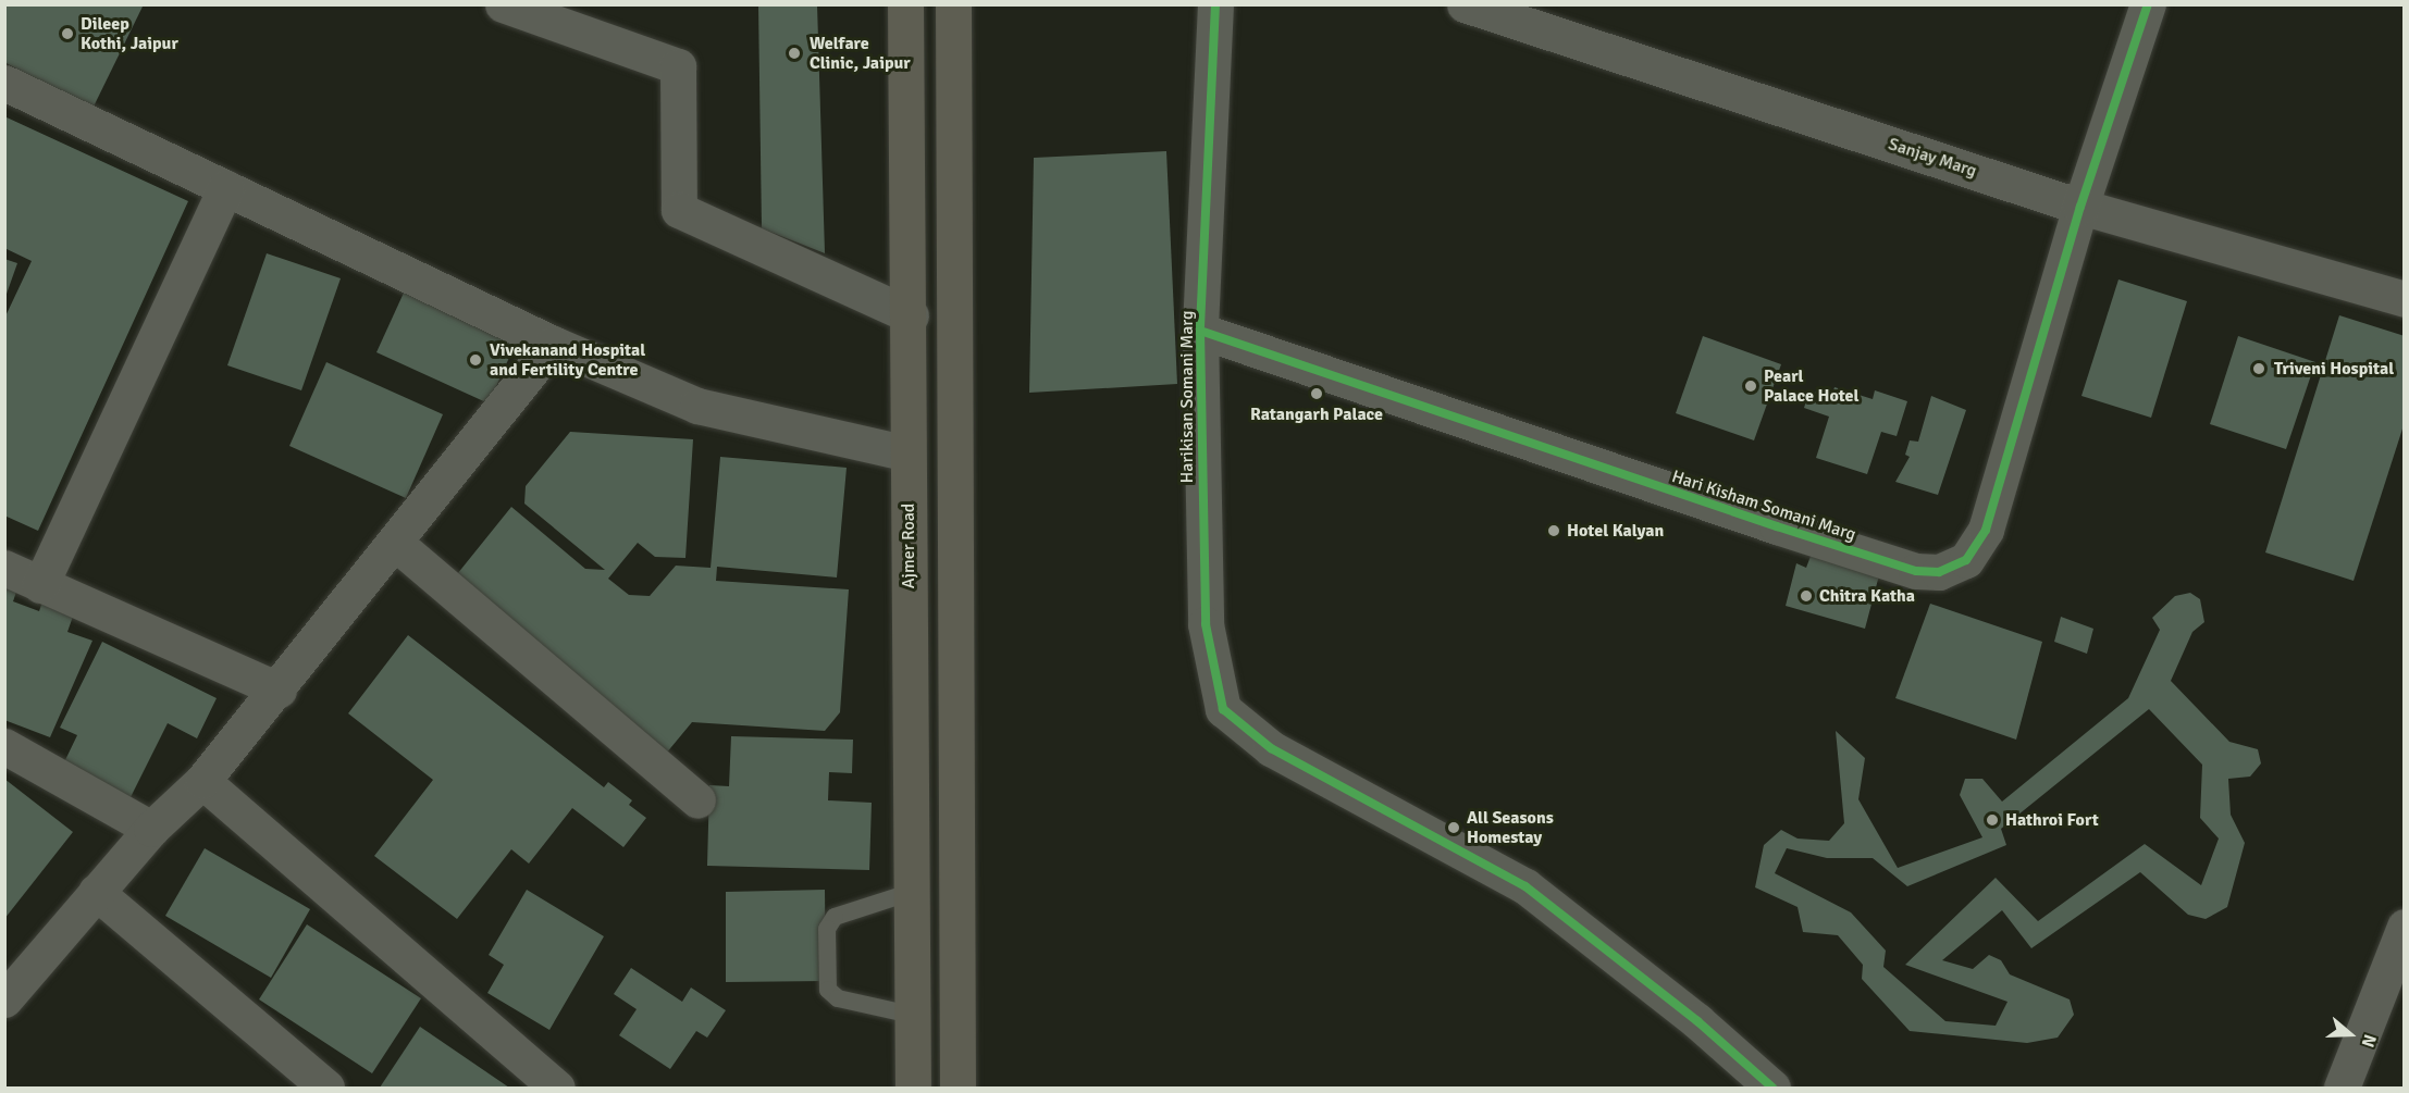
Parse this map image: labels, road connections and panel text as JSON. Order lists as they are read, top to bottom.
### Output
{
  "streets": {
    "highway": ["Ajmer Road"],
    "street": ["Sanjay Marg", "Harikisan Somani Marg", "Hari Kisham Somani Marg"]
  },
  "crossings": [
    ["Sanjay Marg", "Hari Kisham Somani Marg"],
    ["Harikisan Somani Marg", "Hari Kisham Somani Marg"]
  ],
  "places": [
    "Dileep Kothi, Jaipur",
    "Welfare Clinic, Jaipur",
    "Vivekanand Hospital and Fertility Centre",
    "Triveni Hospital",
    "Pearl Palace Hotel",
    "Ratangarh Palace",
    "Hotel Kalyan",
    "Chitra Katha",
    "Hathroi Fort",
    "All Seasons Homestay"
  ],
  "north": "right"
}
